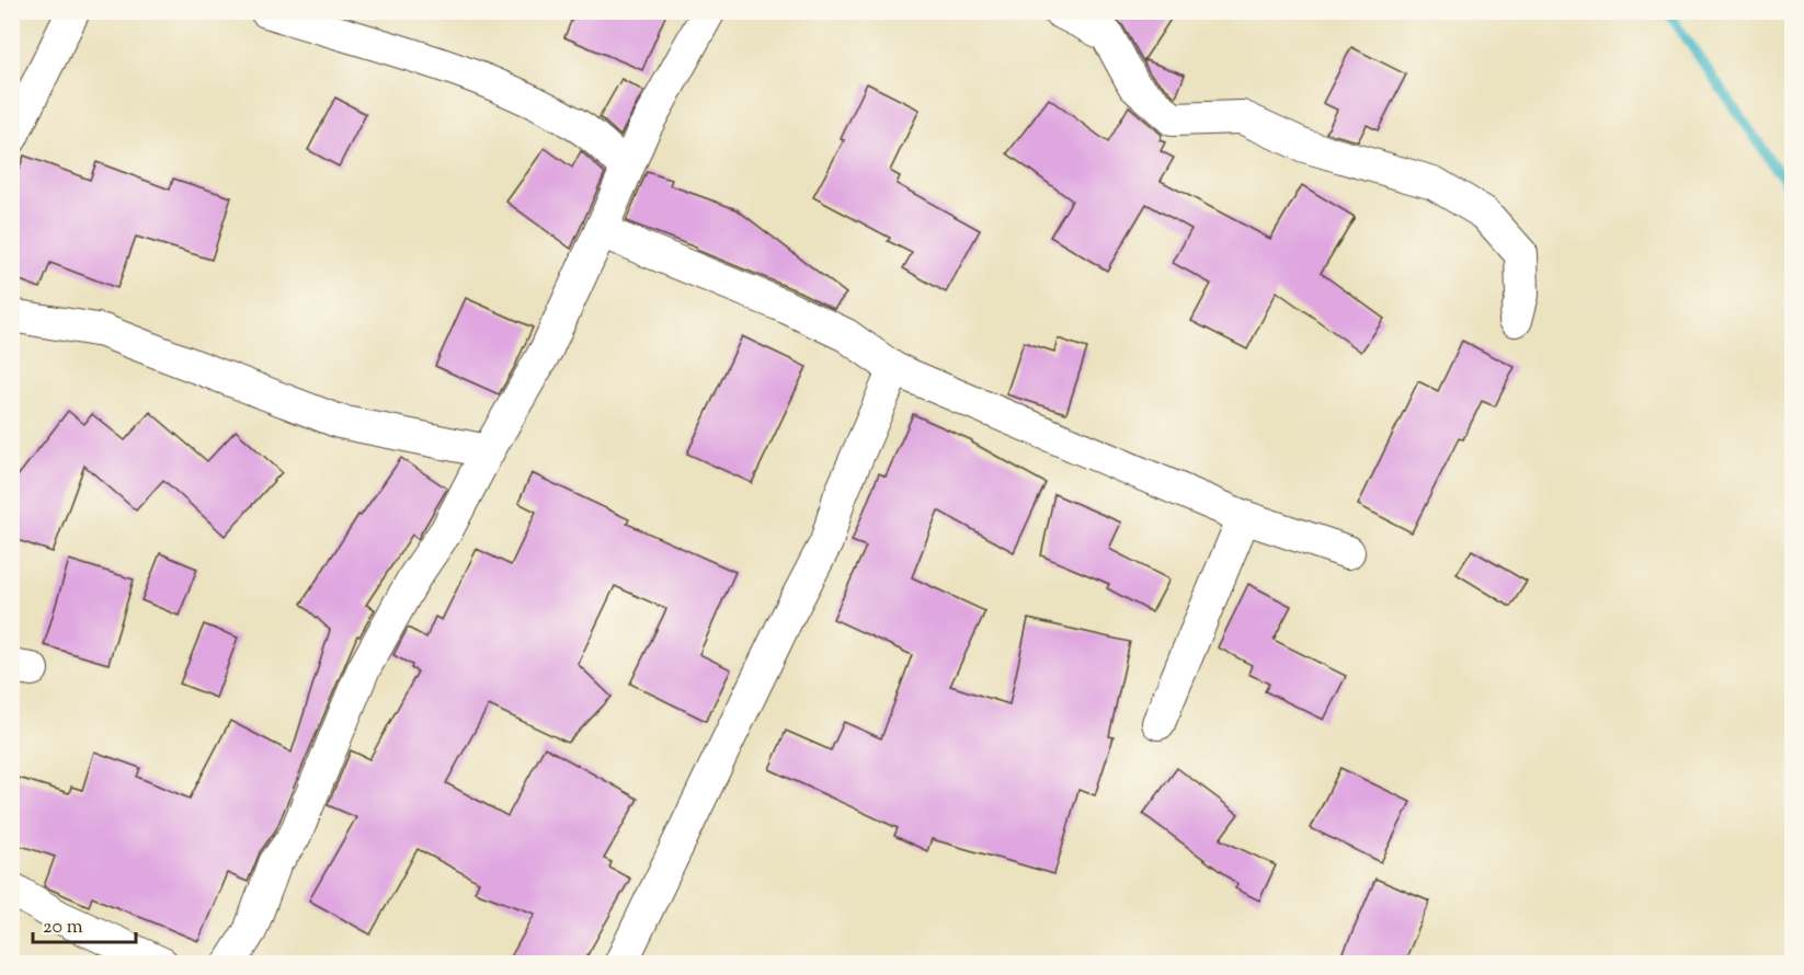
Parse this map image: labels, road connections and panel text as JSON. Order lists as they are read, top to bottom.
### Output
{
  "scale_bar": "20 m"
}
